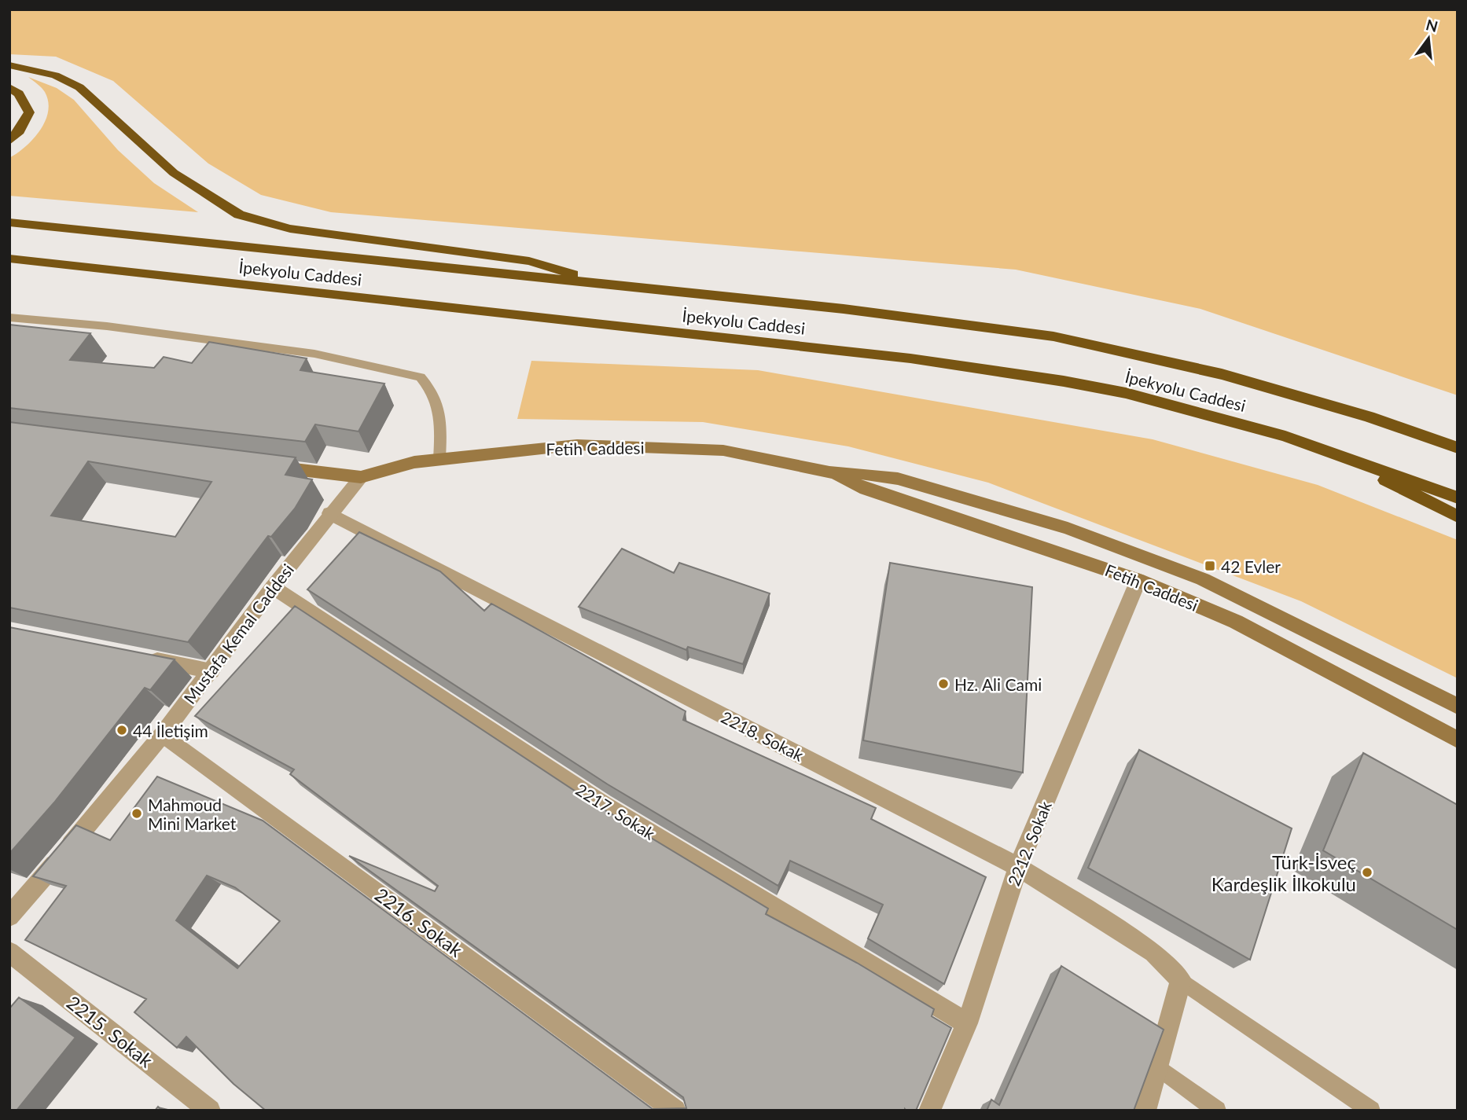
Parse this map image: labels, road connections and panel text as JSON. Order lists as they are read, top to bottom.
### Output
{
  "streets": {
    "highway": ["İpekyolu Caddesi"],
    "main road": ["Fetih Caddesi"],
    "street": [
      "Mustafa Kemal Caddesi",
      "2218. Sokak",
      "2217. Sokak",
      "2212. Sokak",
      "2216. Sokak",
      "2215. Sokak"
    ]
  },
  "crossings": [
    ["Fetih Caddesi", "Mustafa Kemal Caddesi"],
    ["Fetih Caddesi", "2212. Sokak"],
    ["Mustafa Kemal Caddesi", "2218. Sokak"],
    ["Mustafa Kemal Caddesi", "2217. Sokak"],
    ["Mustafa Kemal Caddesi", "2216. Sokak"],
    ["2218. Sokak", "2212. Sokak"],
    ["2217. Sokak", "2212. Sokak"]
  ],
  "places": {
    "transit": ["42 Evler"],
    "other": [
      "Hz. Ali Cami",
      "44 İletişim",
      "Mahmoud Mini Market",
      "Türk-İsveç Kardeşlik İlkokulu"
    ]
  },
  "north": "top"
}
